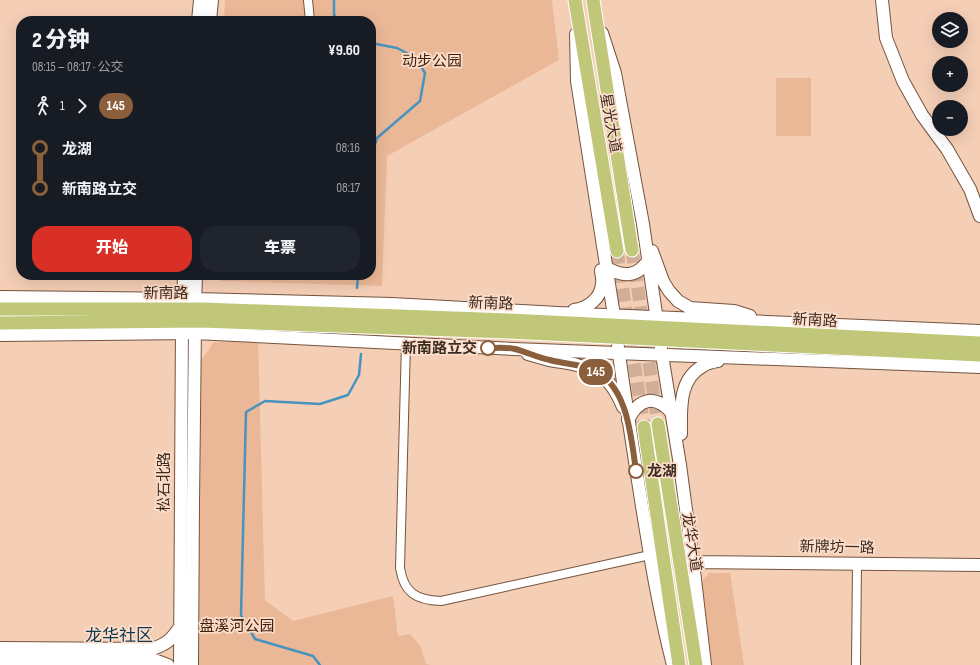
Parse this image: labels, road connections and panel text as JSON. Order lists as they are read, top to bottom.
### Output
{
  "streets": {
    "main road": ["星光大道", "新南路", "龙华大道"],
    "street": ["松石北路", "新牌坊一路"]
  },
  "crossings": [
    ["新南路", "松石北路"]
  ],
  "districts": ["龙华社区"],
  "parks": ["动步公园", "盘溪河公园"],
  "places": ["新南路立交", "龙湖"],
  "lines": ["bus line 145"],
  "page": {
    "on_map": "145",
    "map_buttons": ["+", "−"],
    "heading": ["2 分钟", "08:15 – 08:17 · 公交", "¥9.60"],
    "legs": ["1", "145"],
    "list": [
      {
        "name": "龙湖",
        "value": "08:16"
      },
      {
        "name": "新南路立交",
        "value": "08:17"
      }
    ],
    "buttons": ["开始", "车票"]
  }
}
